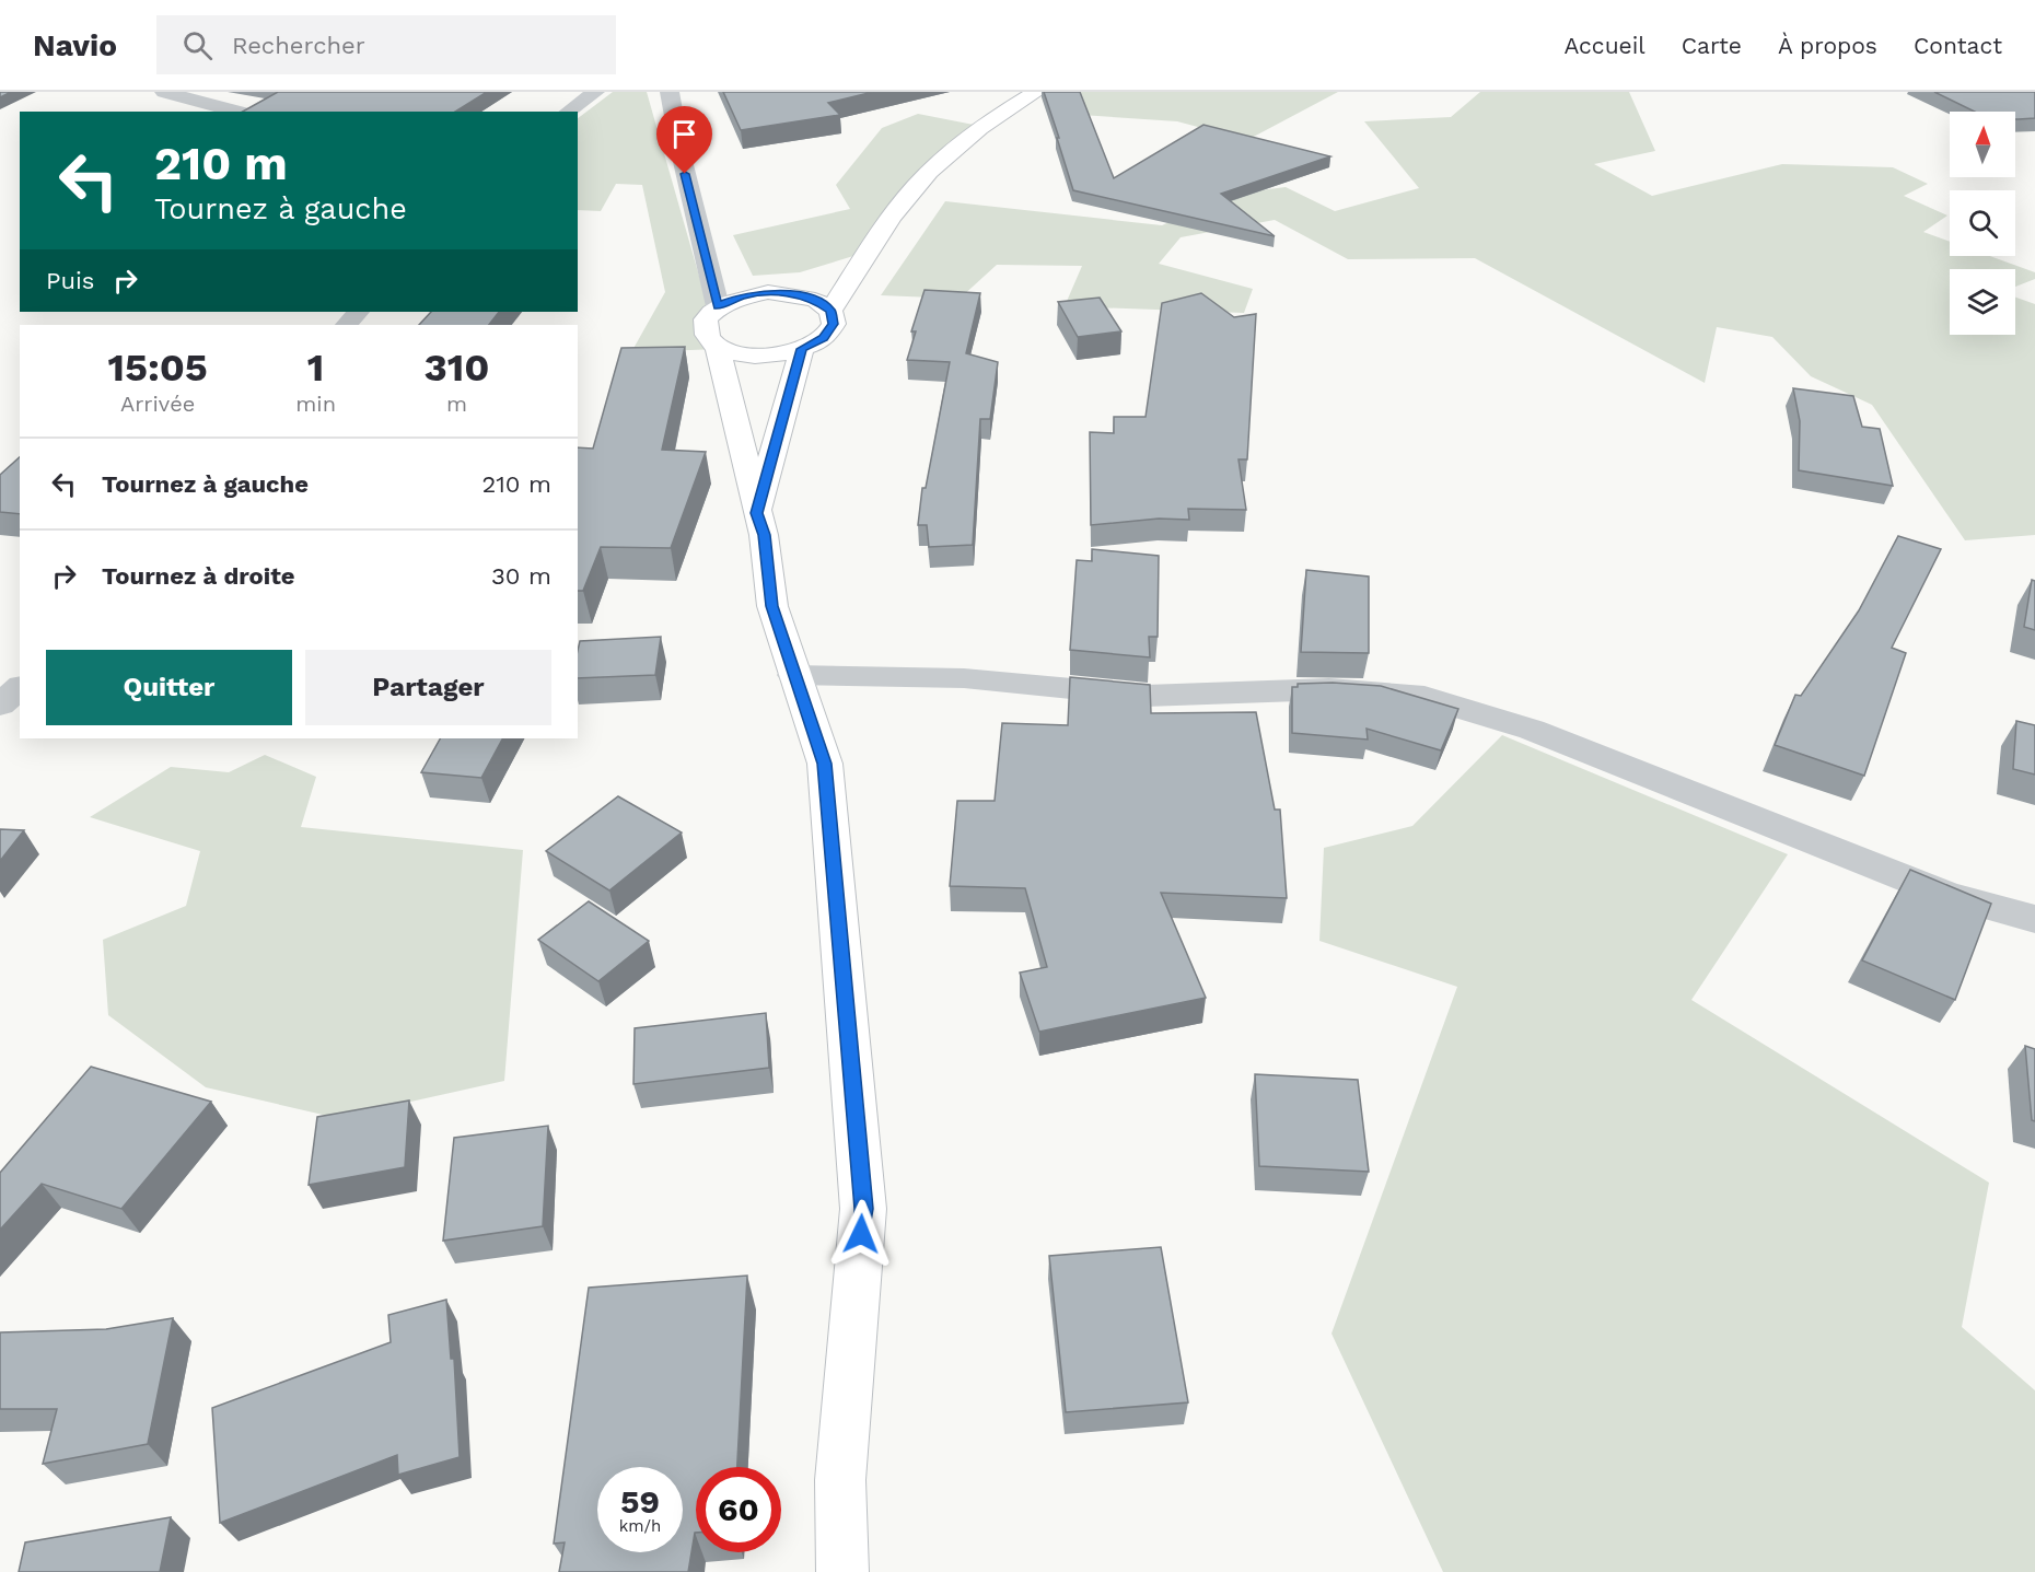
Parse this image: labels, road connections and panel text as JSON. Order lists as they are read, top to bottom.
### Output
{
  "north": "top",
  "page": {
    "header": "Navio",
    "search": "Rechercher",
    "nav": [
      "Accueil",
      "Carte",
      "À propos",
      "Contact"
    ],
    "turn": ["210 m", "Tournez à gauche"],
    "then": "Puis",
    "eta": [
      "15:05",
      "Arrivée",
      "1",
      "min",
      "310",
      "m"
    ],
    "list": [
      {
        "name": "Tournez à gauche",
        "value": "210 m"
      },
      {
        "name": "Tournez à droite",
        "value": "30 m"
      }
    ],
    "buttons": ["Quitter", "Partager"],
    "speed": "59 km/h",
    "limit": "60"
  }
}
